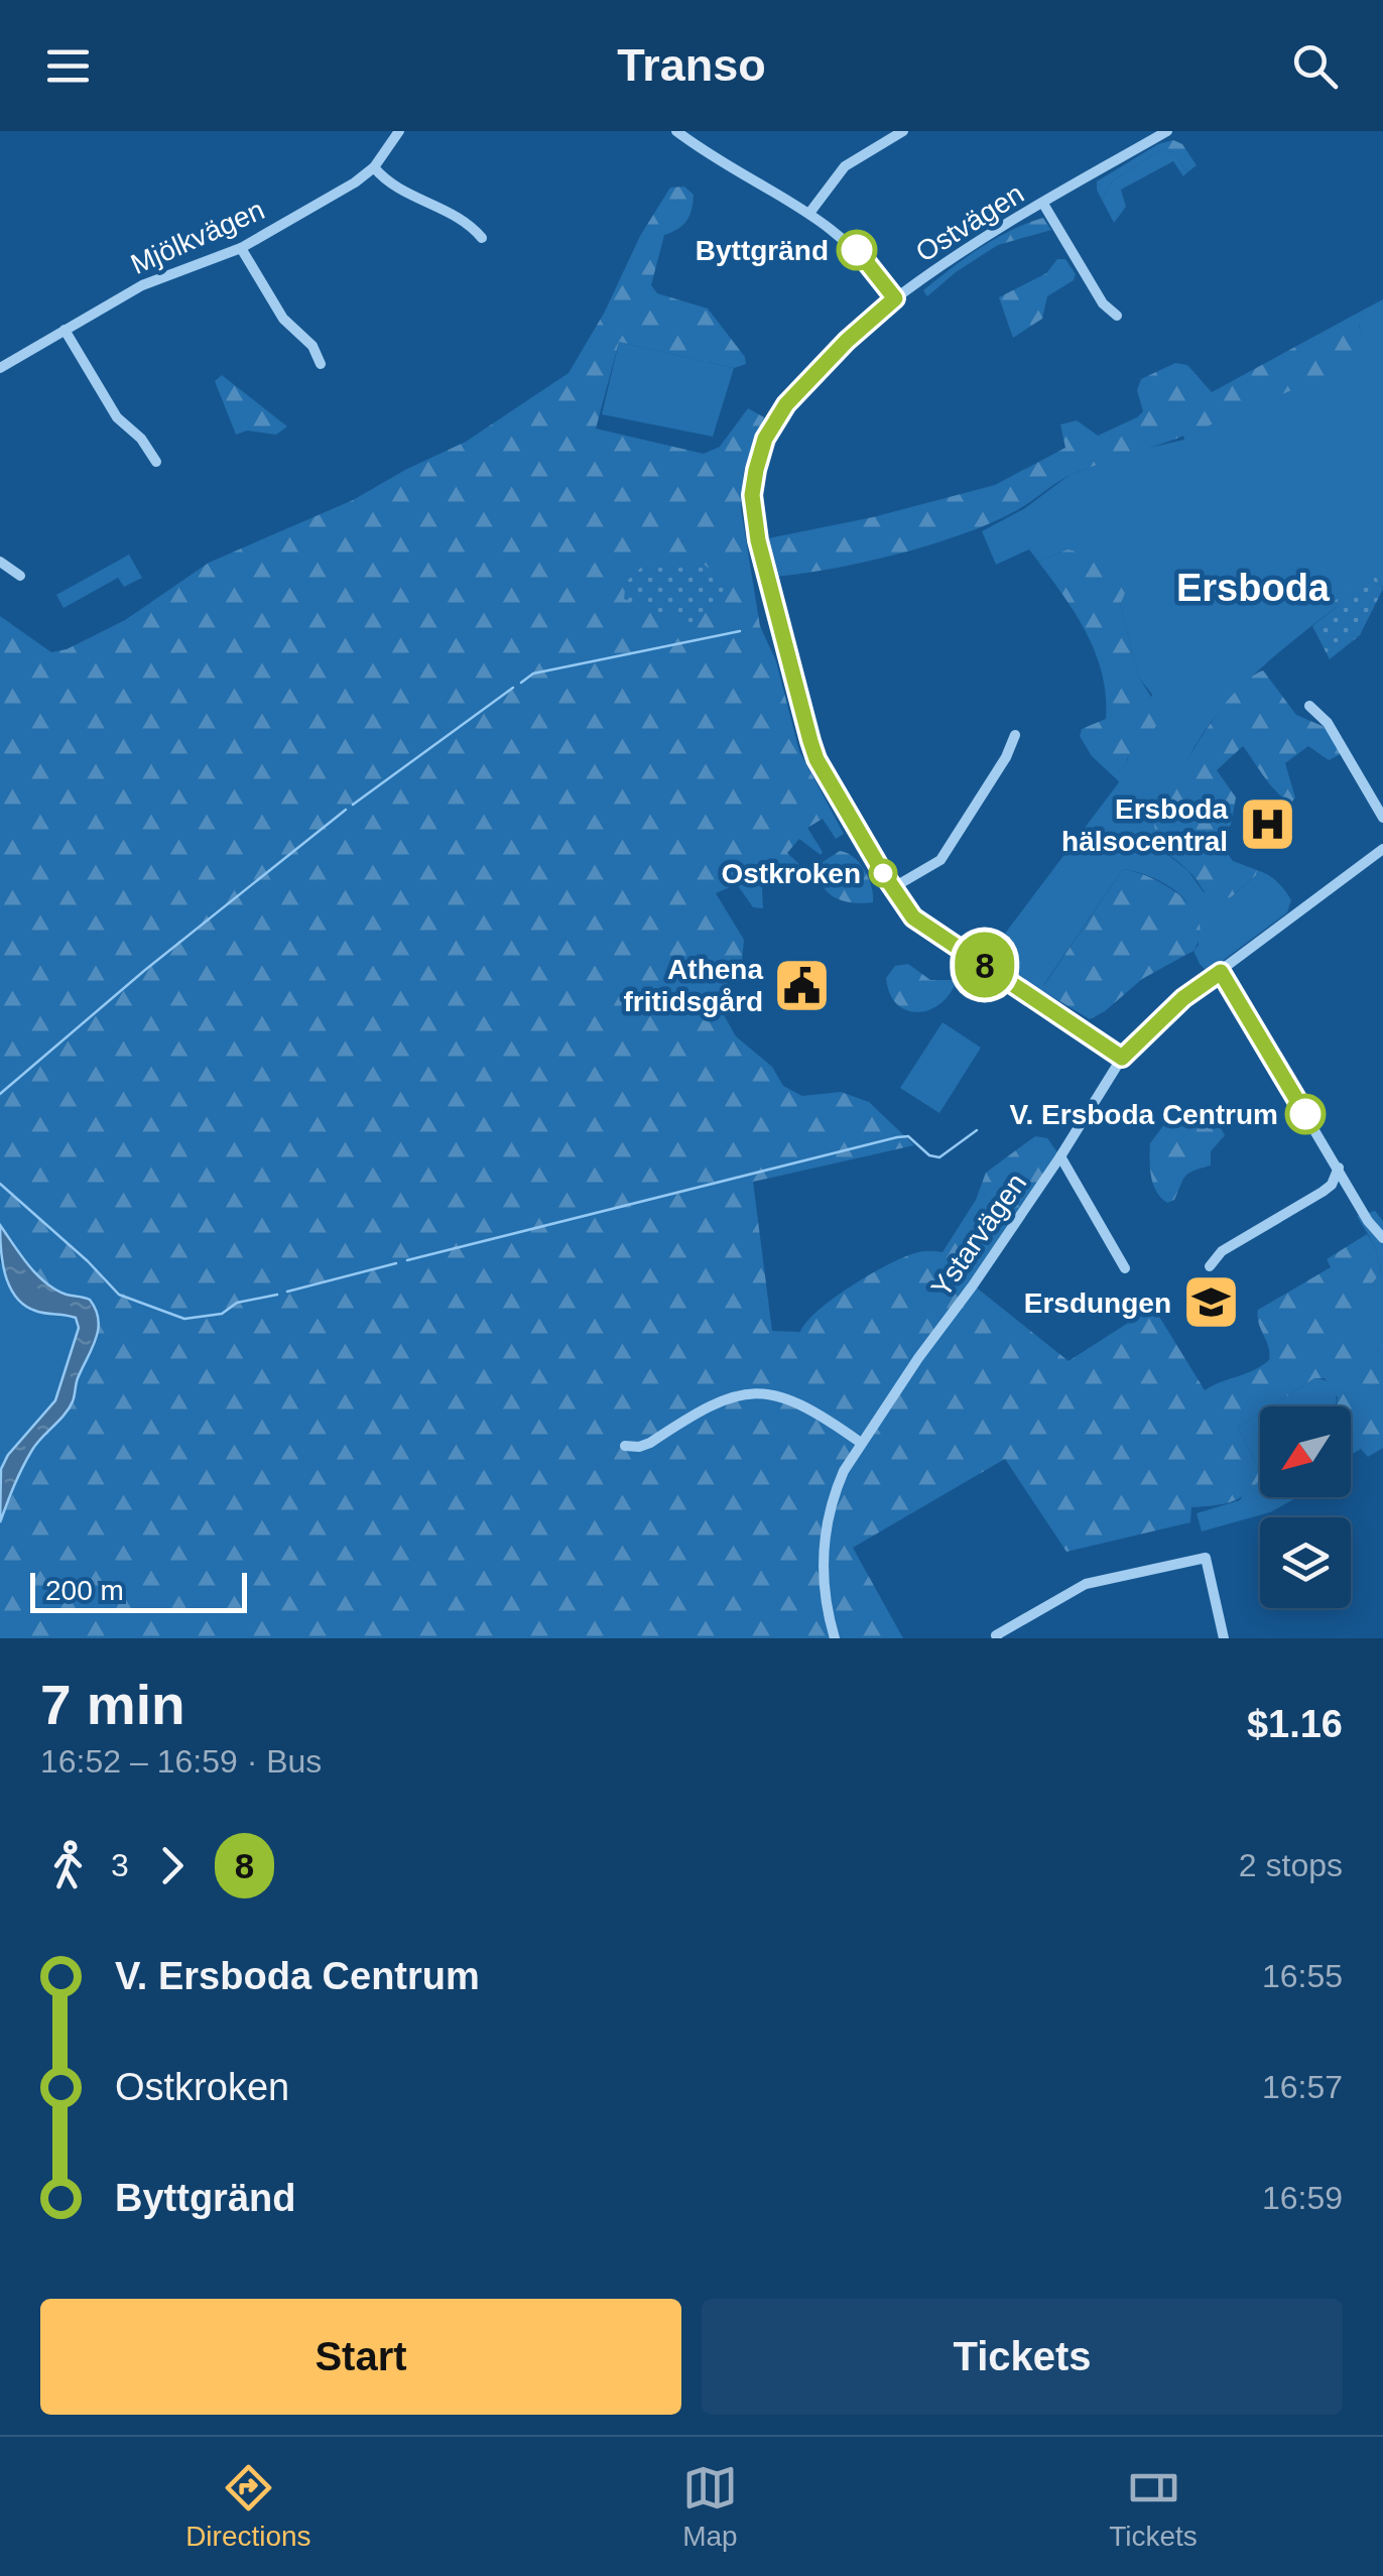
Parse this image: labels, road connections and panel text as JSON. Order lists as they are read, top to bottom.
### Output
{
  "streets": {
    "street": ["Ostvägen", "Mjölkvägen", "Ystarvägen"]
  },
  "crossings": [
    ["Ostvägen", "Ystarvägen"]
  ],
  "districts": ["Ersboda"],
  "places": {
    "other": ["Byttgränd", "Ostkroken", "V. Ersboda Centrum"],
    "hospital": ["Ersboda hälsocentral"],
    "public building": ["Athena fritidsgård"],
    "school or university": ["Ersdungen"]
  },
  "lines": ["bus line 8"],
  "scale_bar": "200 m",
  "north": "bottom left",
  "page": {
    "header": "Transo",
    "on_map": "8",
    "scale": "200 m",
    "heading": ["7 min", "16:52 – 16:59 · Bus", "$1.16"],
    "legs": ["3", "8", "2 stops"],
    "list": [
      {
        "name": "V. Ersboda Centrum",
        "value": "16:55"
      },
      {
        "name": "Ostkroken",
        "value": "16:57"
      },
      {
        "name": "Byttgränd",
        "value": "16:59"
      }
    ],
    "buttons": ["Start", "Tickets"],
    "tabs": ["Directions", "Map", "Tickets"]
  }
}
